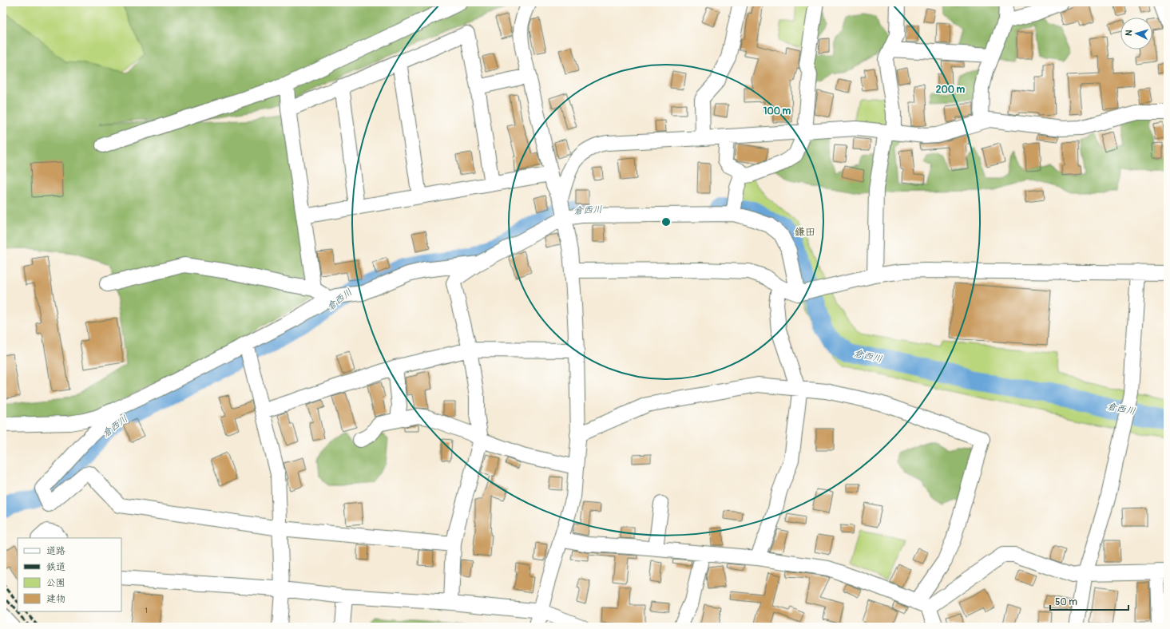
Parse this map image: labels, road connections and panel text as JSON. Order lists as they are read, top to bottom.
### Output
{
  "districts": ["鎌田"],
  "water": ["倉西川"],
  "house_numbers": ["1"],
  "legend": [
    "道路",
    "鉄道",
    "公園",
    "建物"
  ],
  "scale_bar": "50 m",
  "north": "left",
  "rings": ["200 m", "100 m"]
}
